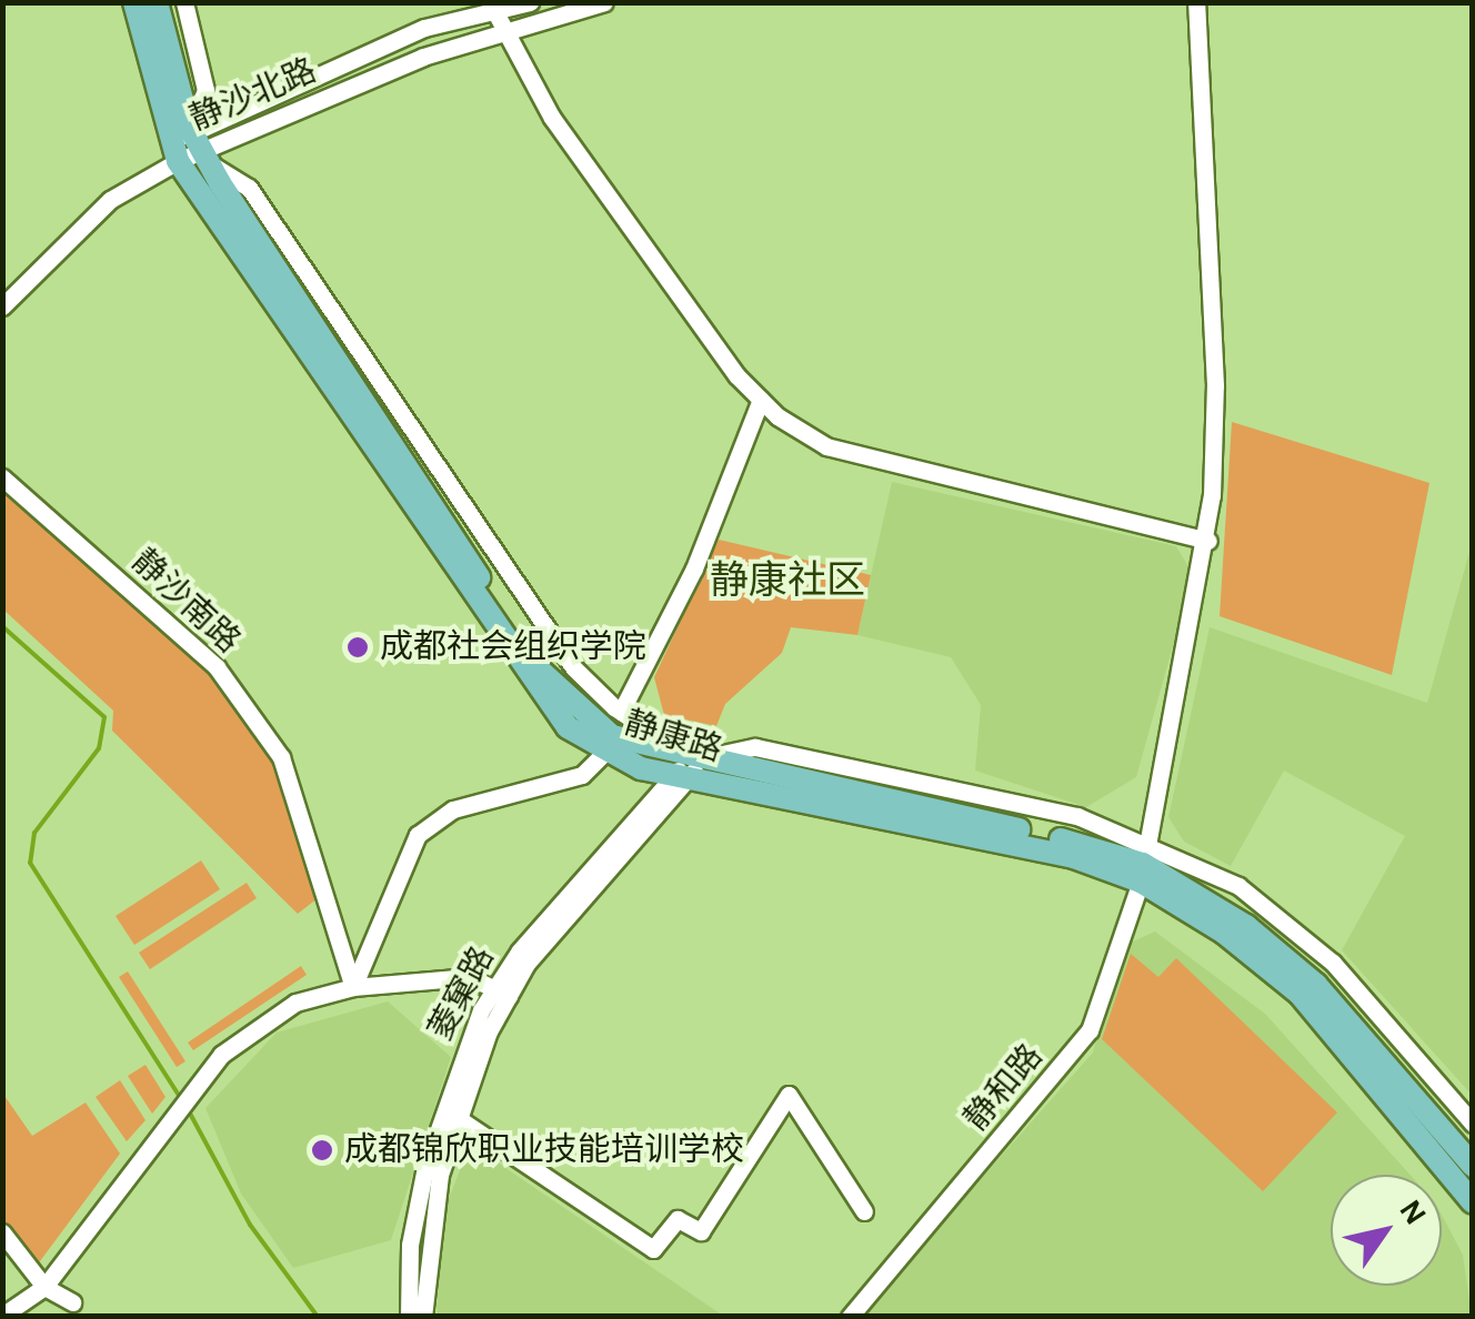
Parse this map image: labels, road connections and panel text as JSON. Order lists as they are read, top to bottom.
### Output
{
  "streets": {
    "main road": ["静康路"],
    "street": [
      "静沙北路",
      "静沙南路",
      "菱窠路",
      "静和路"
    ]
  },
  "crossings": [
    ["静沙北路", "静康路"],
    ["静康路", "菱窠路"],
    ["静康路", "静和路"]
  ],
  "districts": ["静康社区"],
  "places": ["成都社会组织学院", "成都锦欣职业技能培训学校"],
  "north": "top right"
}
